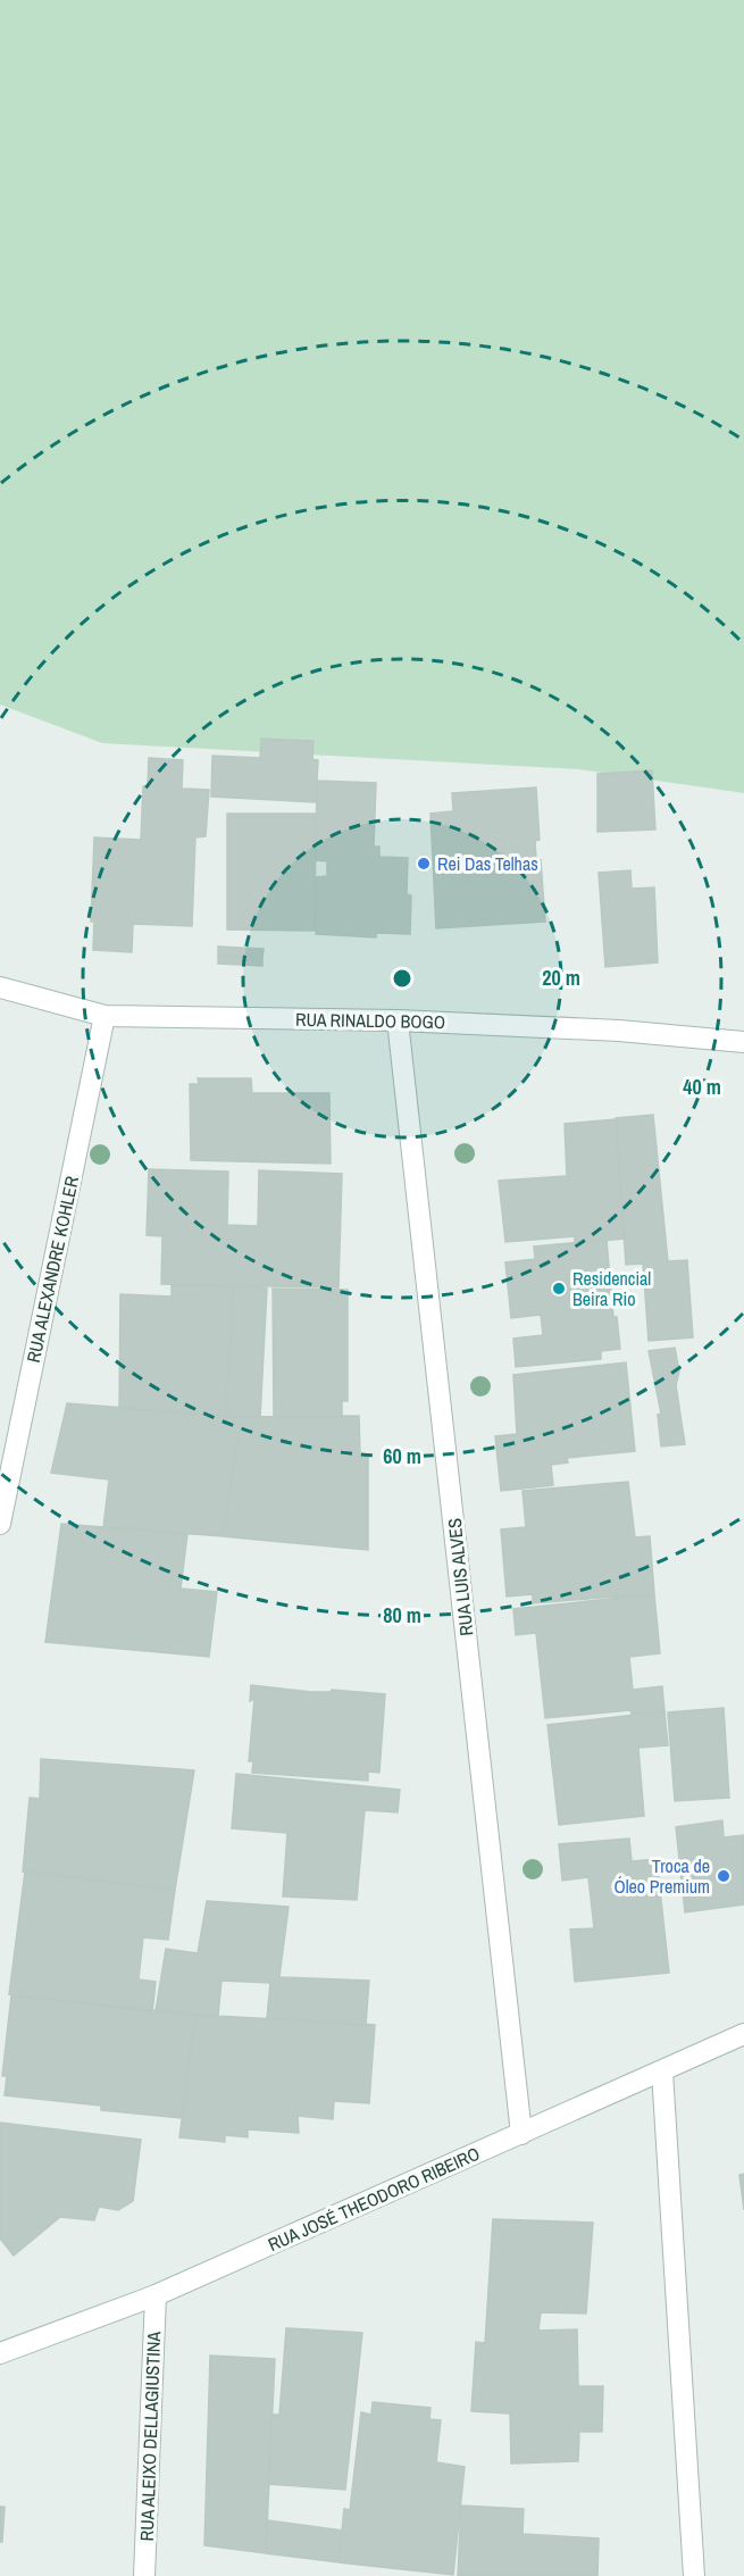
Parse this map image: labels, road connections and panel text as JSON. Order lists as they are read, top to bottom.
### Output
{
  "streets": {
    "street": [
      "RUA RINALDO BOGO",
      "RUA ALEXANDRE KOHLER",
      "RUA LUIS ALVES",
      "RUA JOSÉ THEODORO RIBEIRO",
      "RUA ALEIXO DELLAGIUSTINA"
    ]
  },
  "crossings": [
    ["RUA RINALDO BOGO", "RUA ALEXANDRE KOHLER"],
    ["RUA RINALDO BOGO", "RUA LUIS ALVES"],
    ["RUA LUIS ALVES", "RUA JOSÉ THEODORO RIBEIRO"],
    ["RUA JOSÉ THEODORO RIBEIRO", "RUA ALEIXO DELLAGIUSTINA"]
  ],
  "places": ["Rei Das Telhas", "Residencial Beira Rio", "Troca de Óleo Premium"],
  "rings": [
    "20 m",
    "40 m",
    "60 m",
    "80 m"
  ]
}
